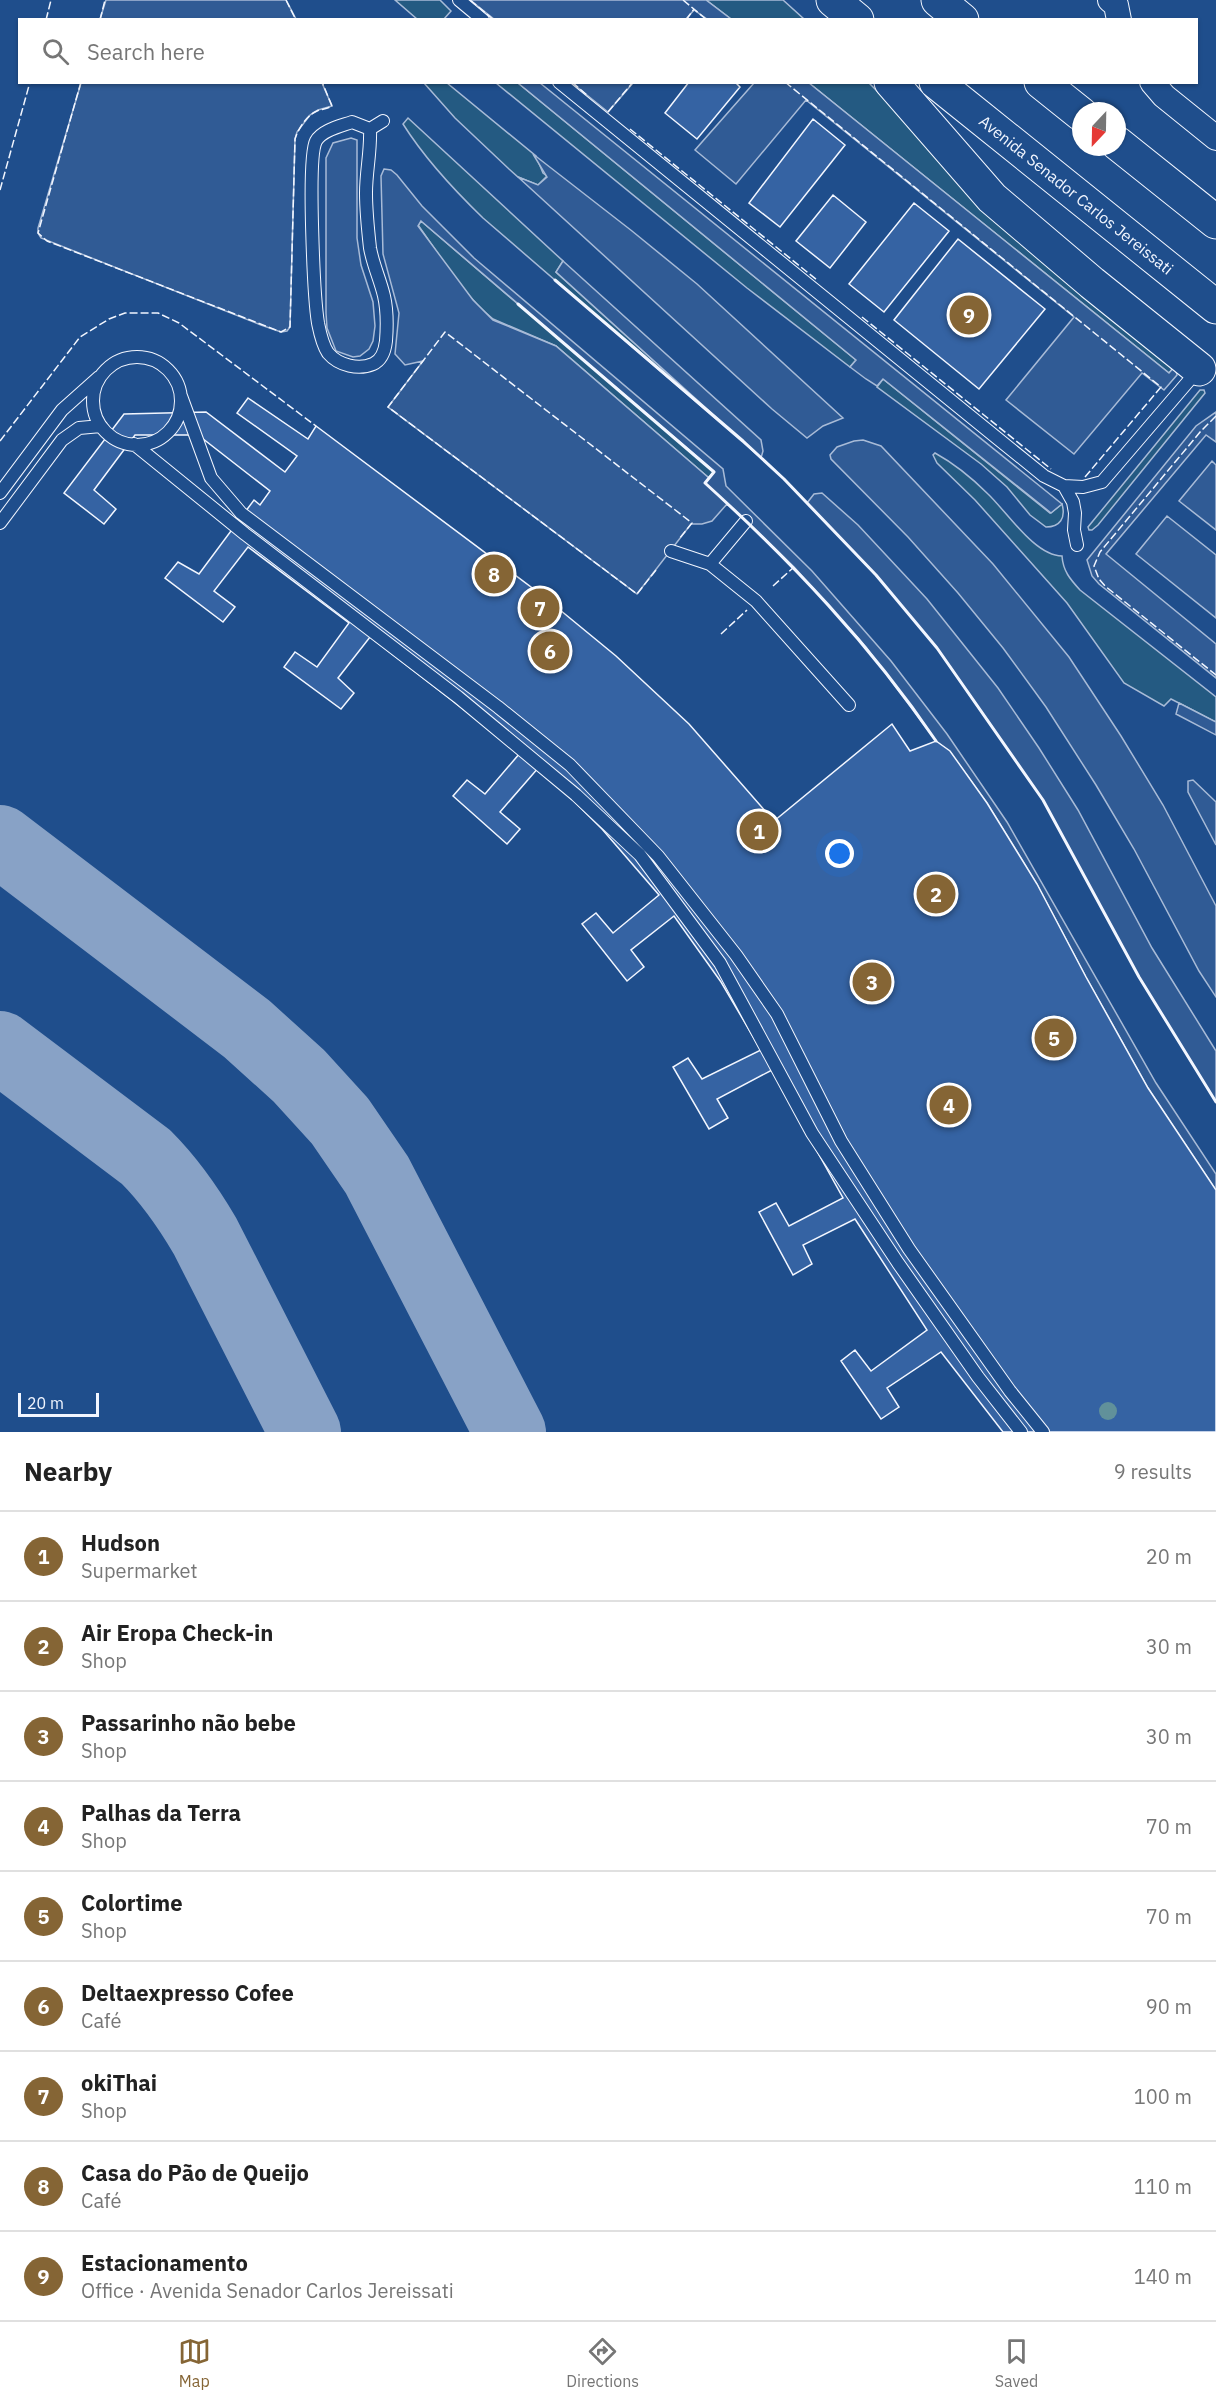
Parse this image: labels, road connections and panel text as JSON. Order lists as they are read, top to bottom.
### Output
{
  "streets": {
    "main road": ["Avenida Senador Carlos Jereissati"]
  },
  "scale_bar": "20 m",
  "north": "bottom",
  "page": {
    "search": "Search here",
    "pins": [
      "9",
      "8",
      "7",
      "6",
      "1",
      "2",
      "3",
      "5",
      "4"
    ],
    "scale": "20 m",
    "heading": ["Nearby", "9 results"],
    "list": [
      {
        "mark": "1",
        "name": "Hudson",
        "note": "Supermarket",
        "value": "20 m"
      },
      {
        "mark": "2",
        "name": "Air Eropa Check-in",
        "note": "Shop",
        "value": "30 m"
      },
      {
        "mark": "3",
        "name": "Passarinho não bebe",
        "note": "Shop",
        "value": "30 m"
      },
      {
        "mark": "4",
        "name": "Palhas da Terra",
        "note": "Shop",
        "value": "70 m"
      },
      {
        "mark": "5",
        "name": "Colortime",
        "note": "Shop",
        "value": "70 m"
      },
      {
        "mark": "6",
        "name": "Deltaexpresso Cofee",
        "note": "Café",
        "value": "90 m"
      },
      {
        "mark": "7",
        "name": "okiThai",
        "note": "Shop",
        "value": "100 m"
      },
      {
        "mark": "8",
        "name": "Casa do Pão de Queijo",
        "note": "Café",
        "value": "110 m"
      },
      {
        "mark": "9",
        "name": "Estacionamento",
        "note": "Office · Avenida Senador Carlos Jereissati",
        "value": "140 m"
      }
    ],
    "nav": ["Map", "Directions", "Saved"]
  }
}
